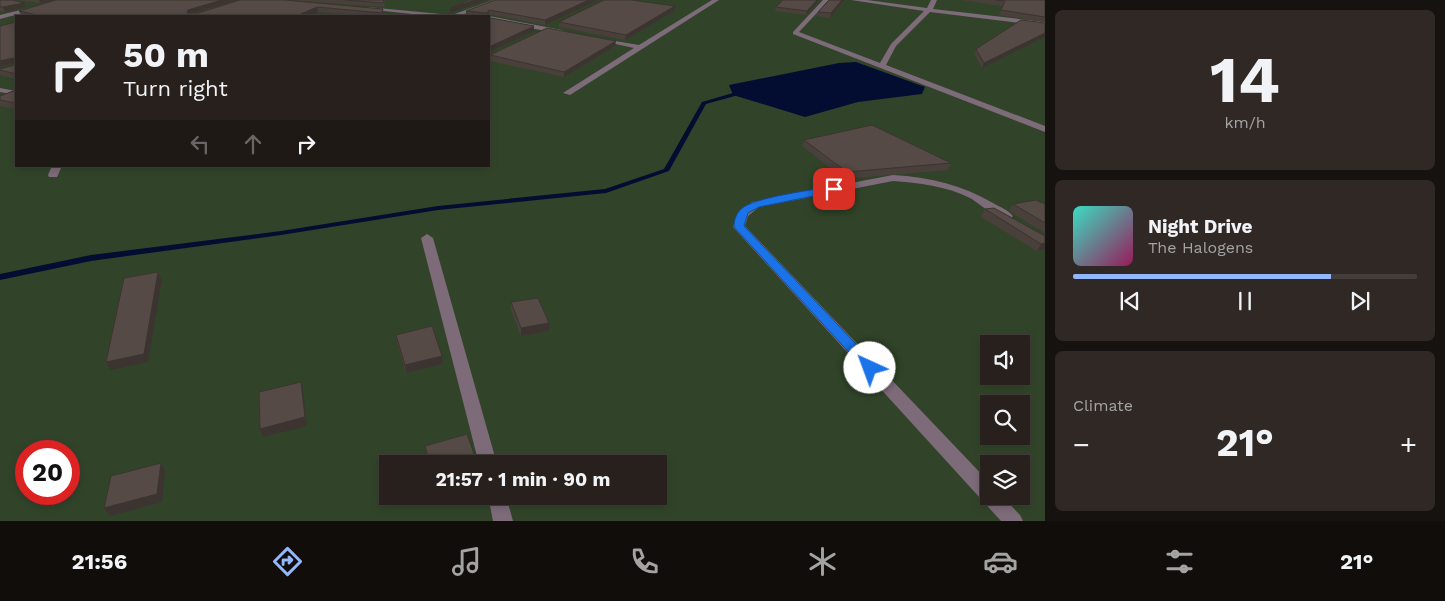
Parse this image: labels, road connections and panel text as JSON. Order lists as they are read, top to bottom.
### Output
{
  "page": {
    "tile": [
      ["14", "km/h"],
      "Climate"
    ],
    "turn": ["50 m", "Turn right"],
    "song": ["Night Drive", "The Halogens"],
    "heat": ["−", "21°", "+"],
    "limit": "20",
    "trip": "21:57 · 1 min · 90 m",
    "tabs": ["21:56", "21°"]
  }
}
